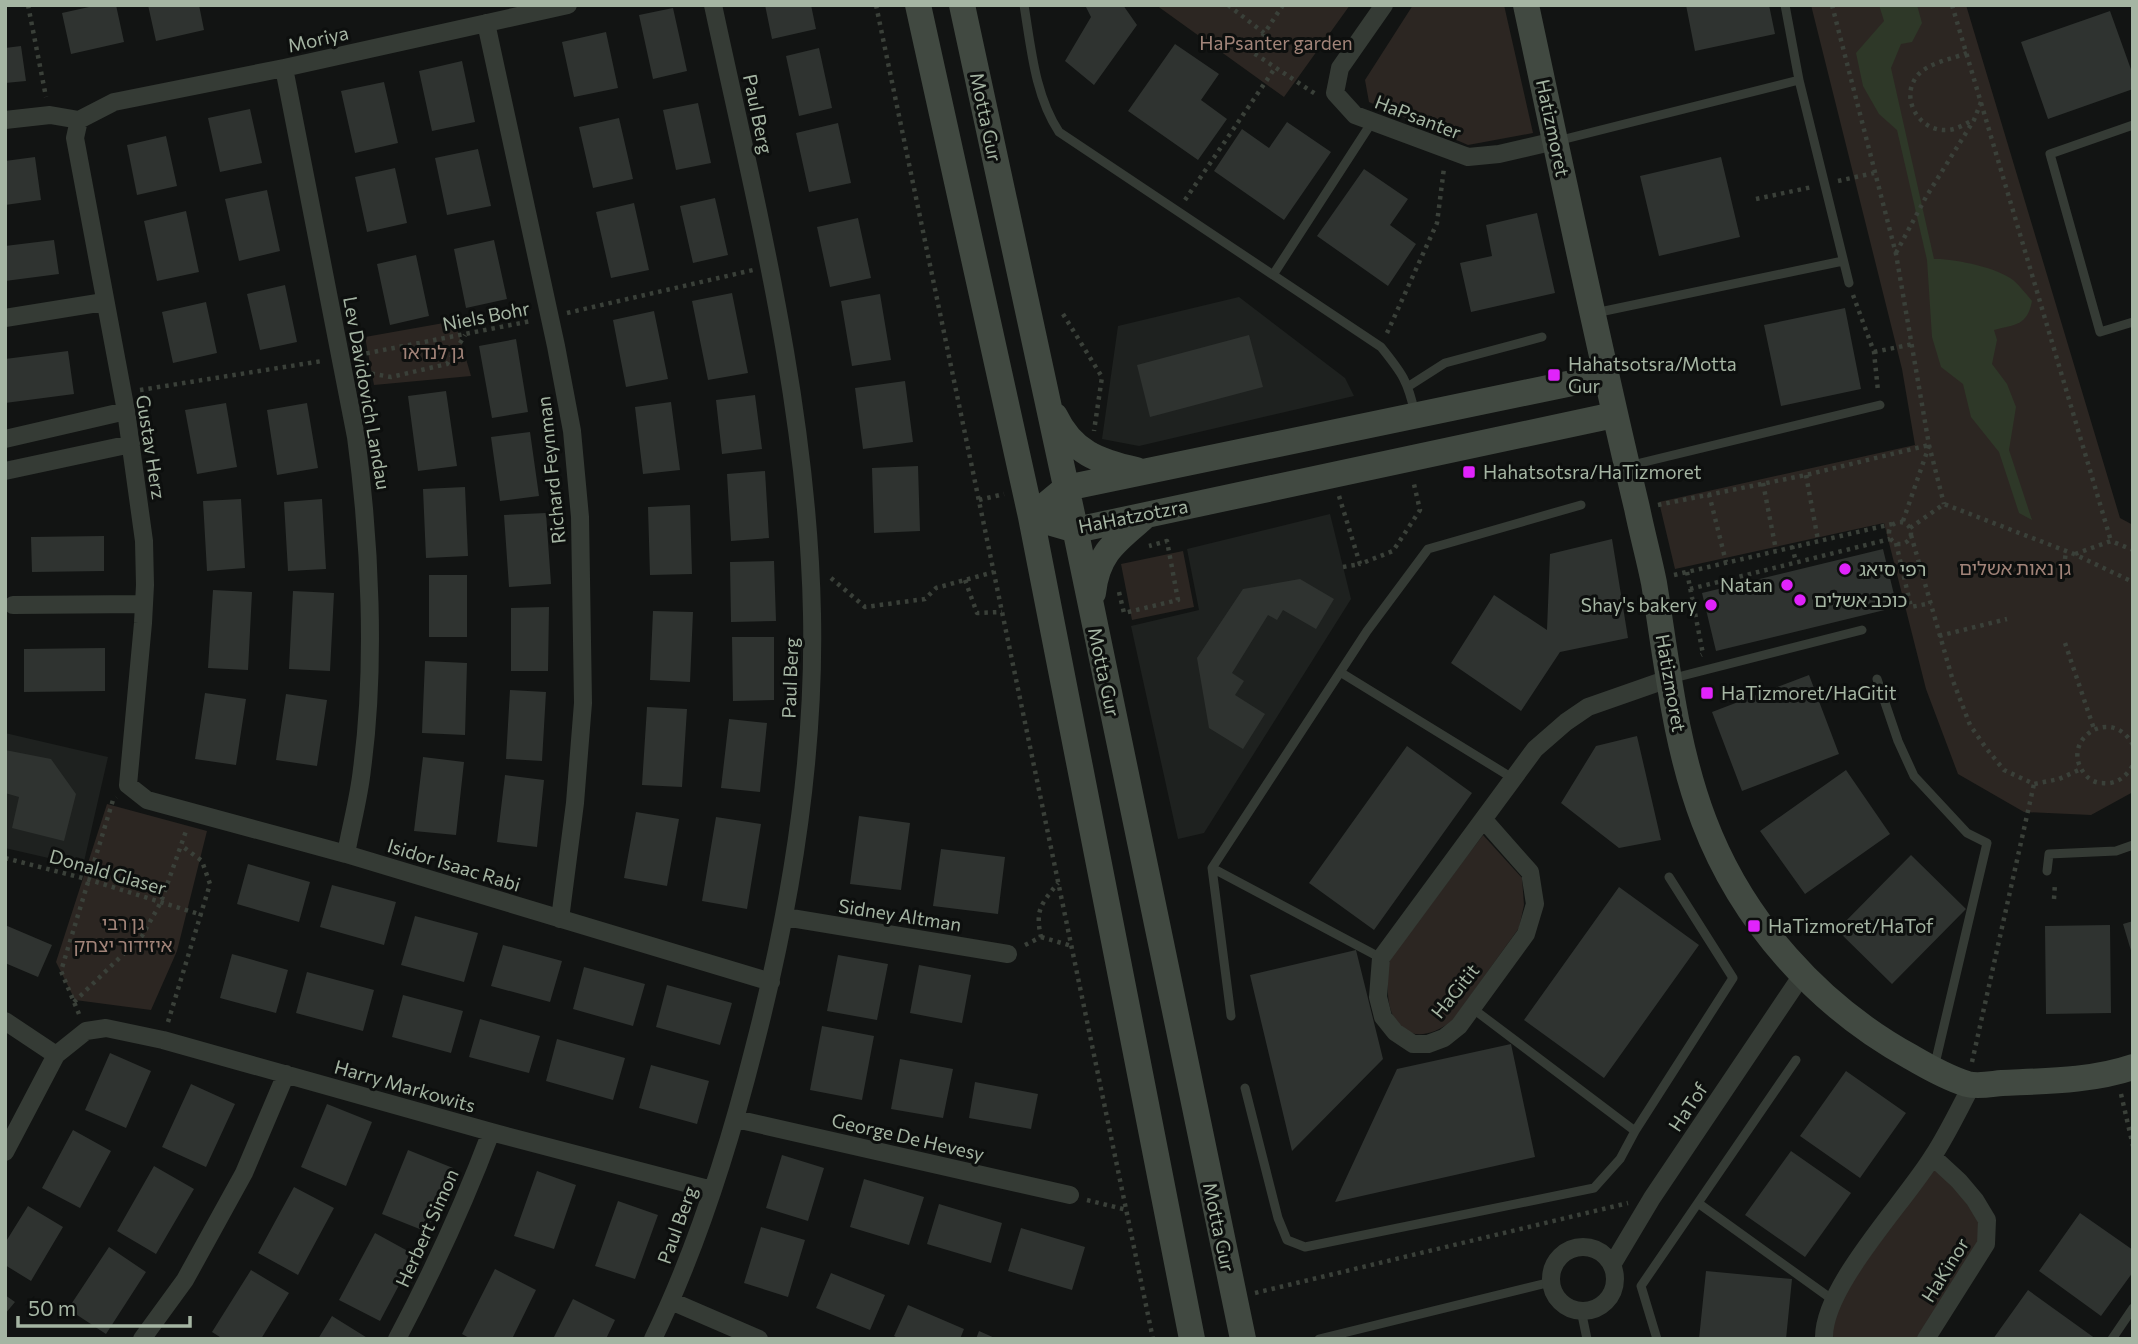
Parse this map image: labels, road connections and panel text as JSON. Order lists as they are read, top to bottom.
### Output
{
  "streets": {
    "main road": ["Motta Gur", "Hatizmoret", "HaHatzotzra"],
    "street": [
      "Moriya",
      "Paul Berg",
      "HaPsanter",
      "Lev Davidovich Landau",
      "Gustav Herz",
      "Richard Feynman",
      "Isidor Isaac Rabi",
      "Sidney Altman",
      "HaGitit",
      "Harry Markowits",
      "HaTof",
      "George De Hevesy",
      "Herbert Simon",
      "HaKinor"
    ],
    "path": ["Niels Bohr", "Donald Glaser"]
  },
  "crossings": [
    ["Moriya", "Lev Davidovich Landau"],
    ["Moriya", "Gustav Herz"],
    ["Moriya", "Richard Feynman"],
    ["Paul Berg", "Niels Bohr"],
    ["Paul Berg", "Isidor Isaac Rabi"],
    ["Paul Berg", "Sidney Altman"],
    ["Paul Berg", "Harry Markowits"],
    ["Paul Berg", "George De Hevesy"],
    ["Motta Gur", "HaHatzotzra"],
    ["HaPsanter", "Hatizmoret"],
    ["Hatizmoret", "HaHatzotzra"],
    ["Hatizmoret", "HaTof"],
    ["Niels Bohr", "Lev Davidovich Landau"],
    ["Niels Bohr", "Gustav Herz"],
    ["Niels Bohr", "Richard Feynman"],
    ["Lev Davidovich Landau", "Isidor Isaac Rabi"],
    ["Gustav Herz", "Isidor Isaac Rabi"],
    ["Richard Feynman", "Isidor Isaac Rabi"],
    ["Harry Markowits", "Herbert Simon"]
  ],
  "parks": [
    "HaPsanter garden",
    "גן לנדאו",
    "גן נאות אשלים",
    "גן רבי איזידור יצחק"
  ],
  "places": {
    "transit": [
      "Hahatsotsra/Motta Gur",
      "Hahatsotsra/HaTizmoret",
      "HaTizmoret/HaGitit",
      "HaTizmoret/HaTof"
    ],
    "other": [
      "רפי סיאג",
      "Natan",
      "כוכב אשלים",
      "Shay's bakery"
    ]
  },
  "scale_bar": "50 m"
}
